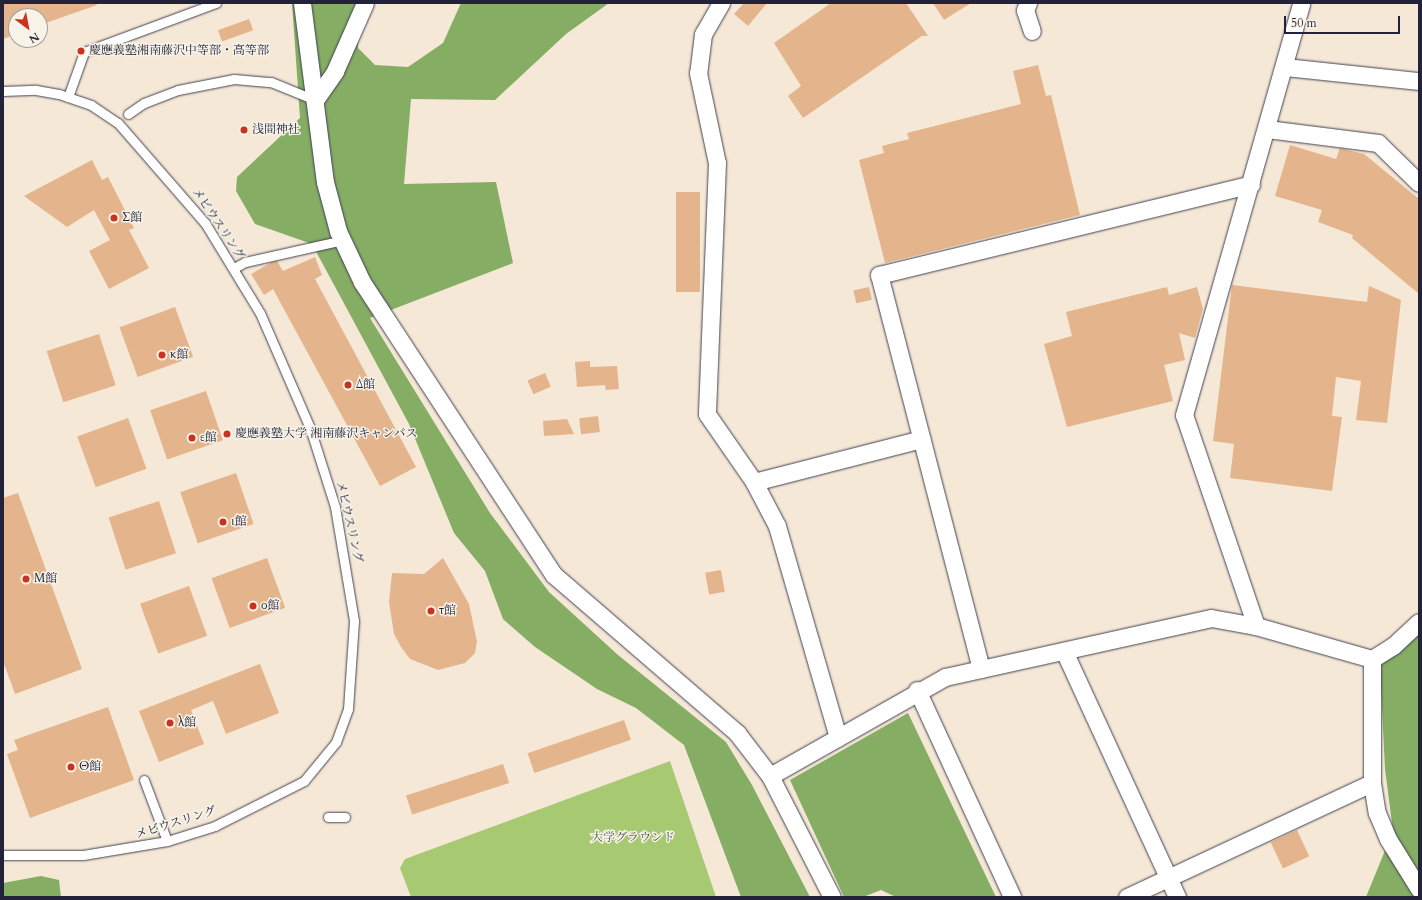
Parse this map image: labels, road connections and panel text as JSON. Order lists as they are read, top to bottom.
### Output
{
  "streets": {
    "lane": ["メビウスリング"]
  },
  "parks": ["大学グラウンド"],
  "places": [
    "慶應義塾湘南藤沢中等部・高等部",
    "浅間神社",
    "Σ館",
    "κ館",
    "Δ館",
    "慶應義塾大学 湘南藤沢キャンパス",
    "ε館",
    "ι館",
    "Μ館",
    "ο館",
    "τ館",
    "λ館",
    "Θ館"
  ],
  "scale_bar": "50 m",
  "north": "bottom right"
}
